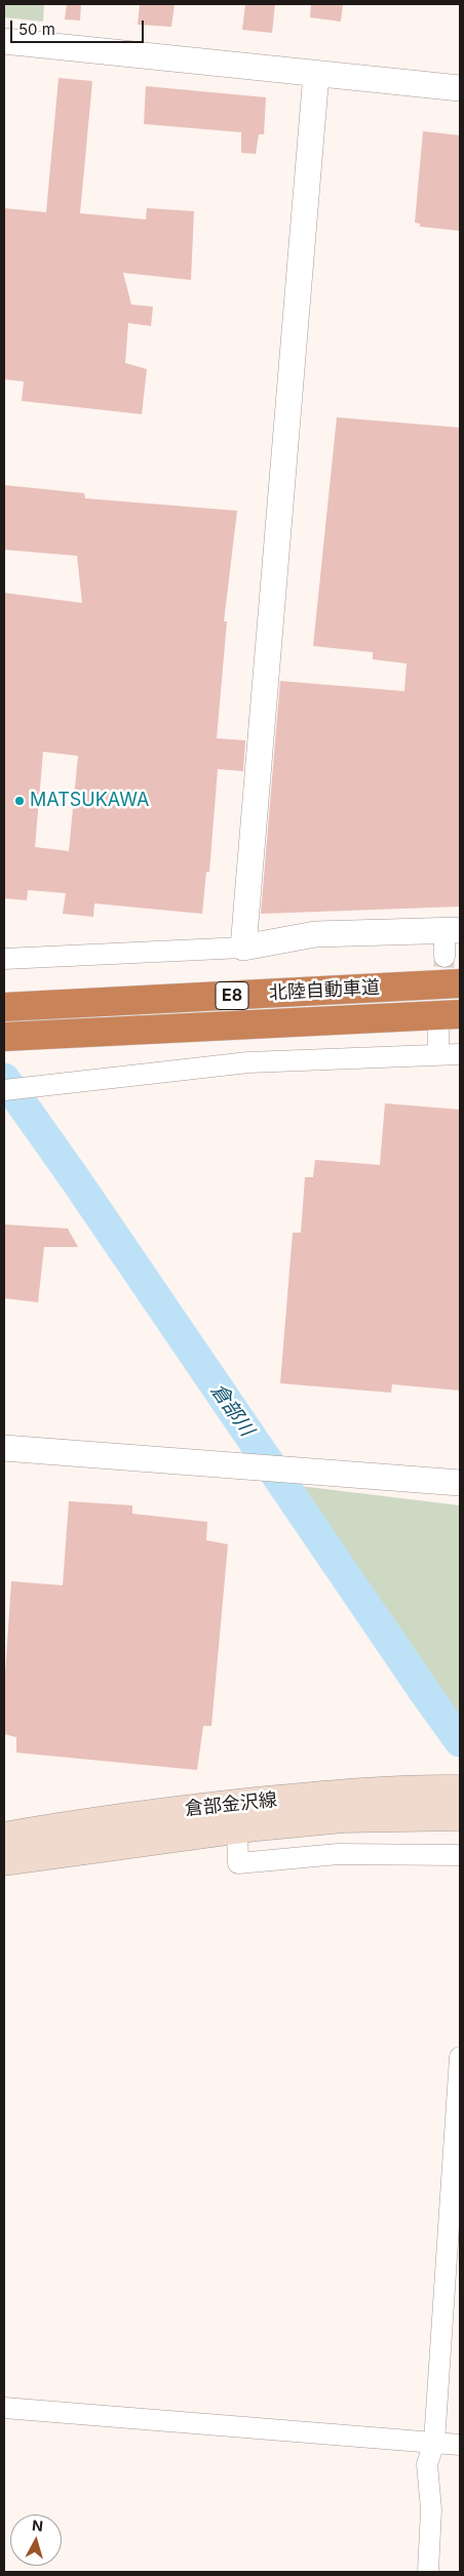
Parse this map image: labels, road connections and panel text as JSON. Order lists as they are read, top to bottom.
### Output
{
  "streets": {
    "highway": ["北陸自動車道", "E8"],
    "main road": ["倉部金沢線"]
  },
  "water": ["倉部川"],
  "places": ["MATSUKAWA"],
  "scale_bar": "50 m",
  "north": "top"
}
